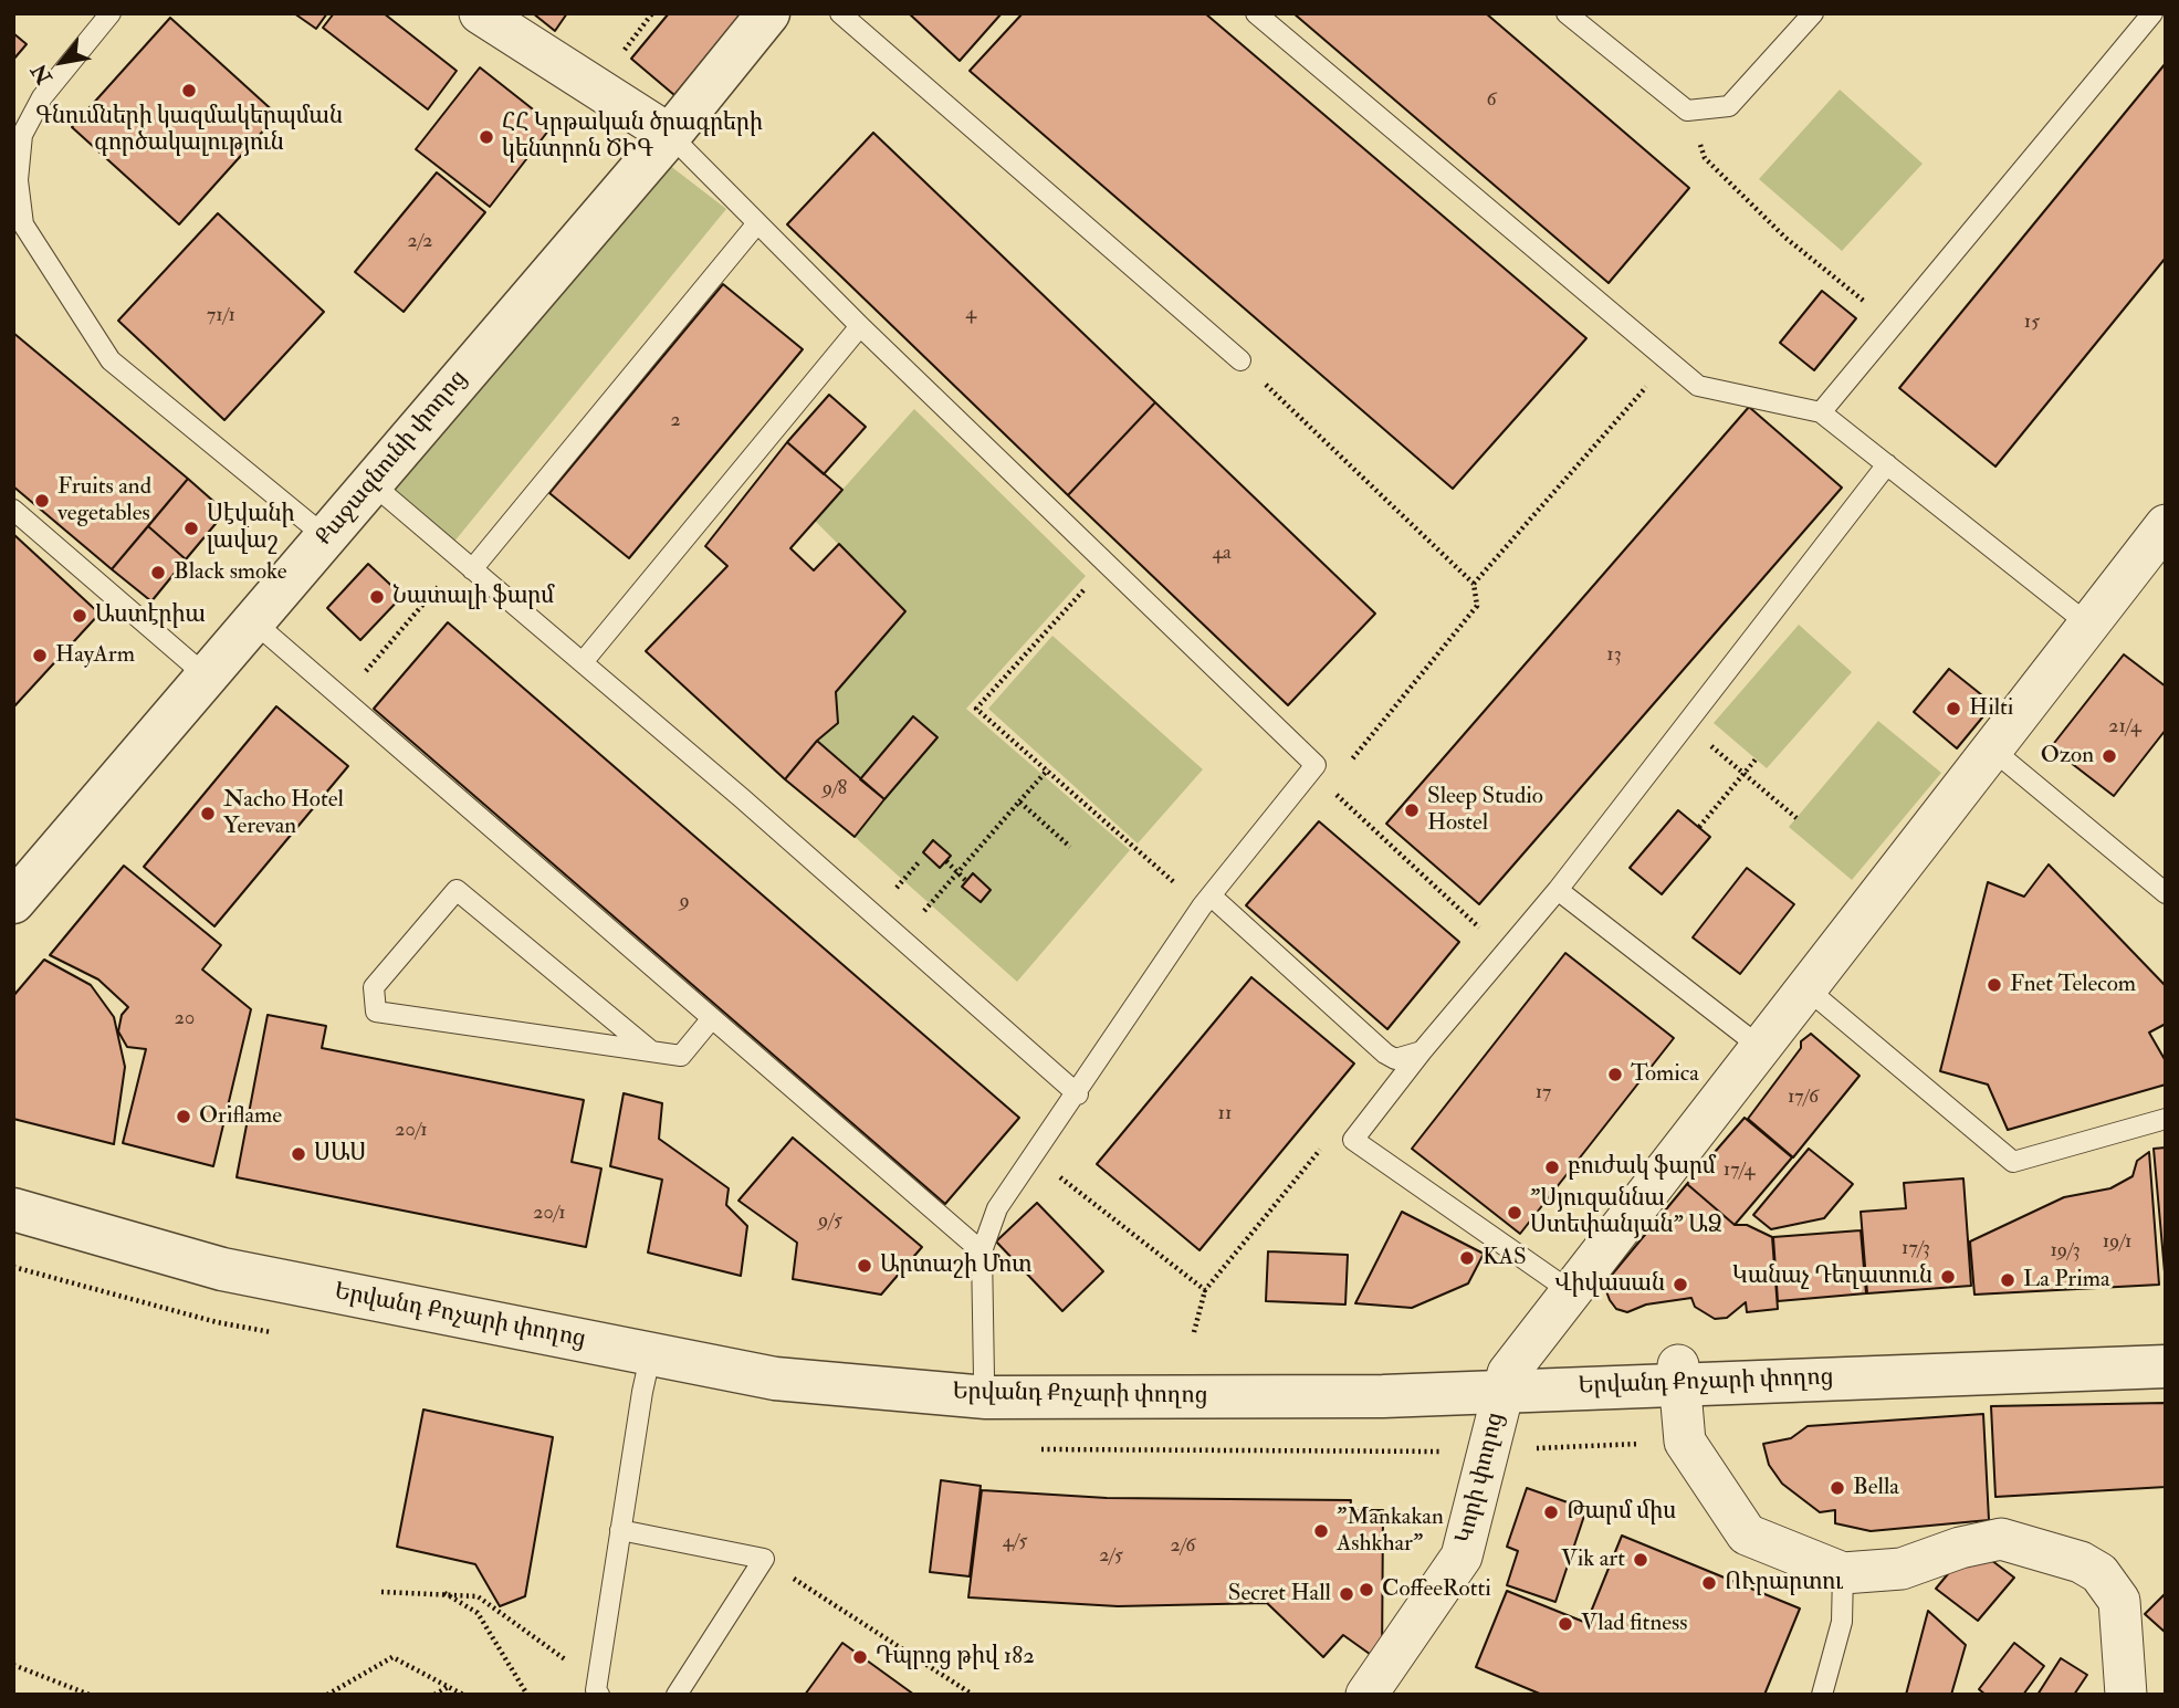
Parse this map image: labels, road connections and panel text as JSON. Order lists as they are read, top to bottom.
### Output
{
  "streets": {
    "street": ["Քաջազնունի փողոց", "Երվանդ Քոչարի փողոց", "Կորի փողոց"]
  },
  "crossings": [
    ["Երվանդ Քոչարի փողոց", "Կորի փողոց"]
  ],
  "places": [
    "Գնումների կազմակերպման գործակալություն",
    "ՀՀ Կրթական ծրագրերի կենտրոն ԾԻԳ",
    "Fruits and vegetables",
    "Սէվանի լավաշ",
    "Black smoke",
    "Նատալի ֆարմ",
    "Աստէրիա",
    "HayArm",
    "Hilti",
    "Ozon",
    "Sleep Studio Hostel",
    "Nacho Hotel Yerevan",
    "Fnet Telecom",
    "Tomica",
    "Oriflame",
    "ՍԱՍ",
    "բուժակ ֆարմ",
    "\"Սյուզաննա Ստեփանյան\" ԱՁ",
    "KAS",
    "Արտաշի Մոտ",
    "Կանաչ Դեղատուն",
    "La Prima",
    "Վիվասան",
    "Bella",
    "Թարմ միս",
    "\"Mankakan Ashkhar\"",
    "Vik art",
    "ՈՒրարտու",
    "CoffeeRotti",
    "Secret Hall",
    "Vlad fitness",
    "Դպրոց թիվ 182"
  ],
  "house_numbers": [
    "6",
    "2/2",
    "4",
    "71/1",
    "15",
    "2",
    "4a",
    "13",
    "21/4",
    "9/8",
    "9",
    "20",
    "17",
    "17/6",
    "11",
    "20/1",
    "17/4",
    "20/1",
    "9/5",
    "19/1",
    "17/3",
    "19/3",
    "4/5",
    "2/6",
    "2/5"
  ],
  "north": "bottom left"
}
